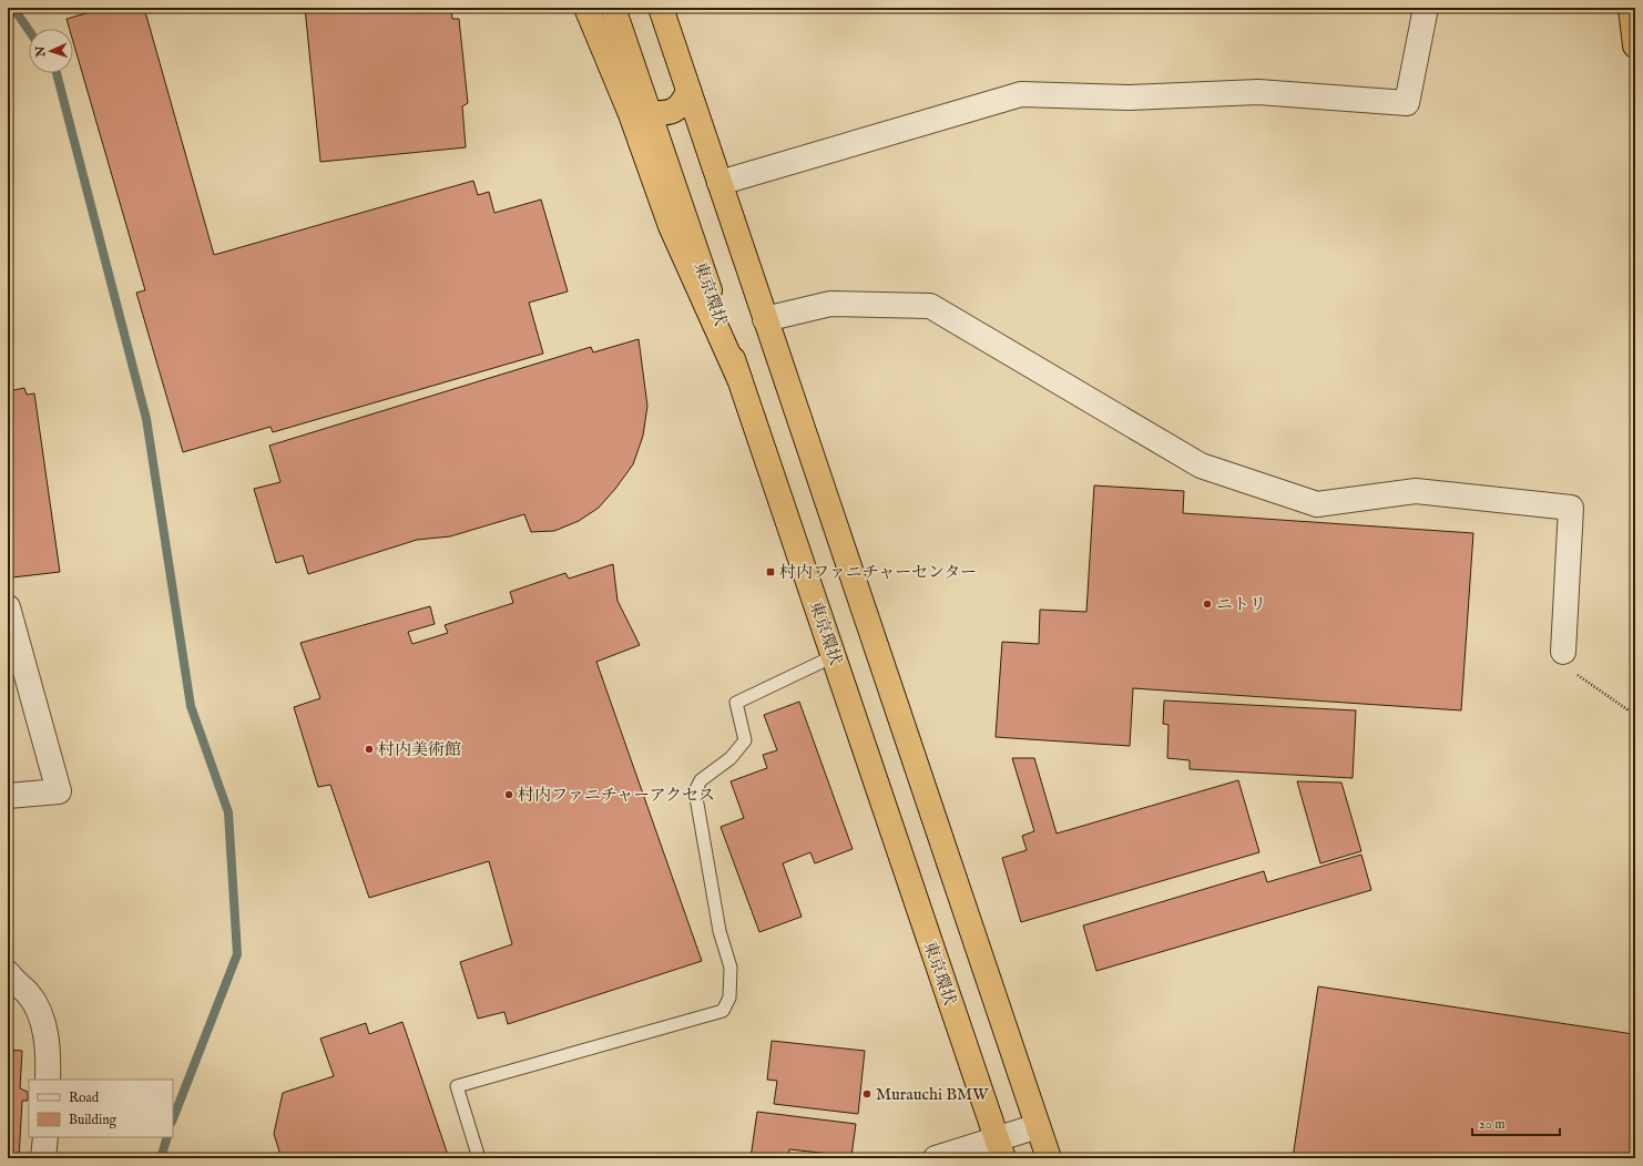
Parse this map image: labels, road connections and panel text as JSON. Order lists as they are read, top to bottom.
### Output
{
  "streets": {
    "highway": ["東京環状"]
  },
  "places": {
    "transit": ["村内ファニチャーセンター"],
    "other": [
      "ニトリ",
      "村内美術館",
      "村内ファニチャーアクセス",
      "Murauchi BMW"
    ]
  },
  "legend": ["Road", "Building"],
  "scale_bar": "20 m",
  "north": "left"
}
